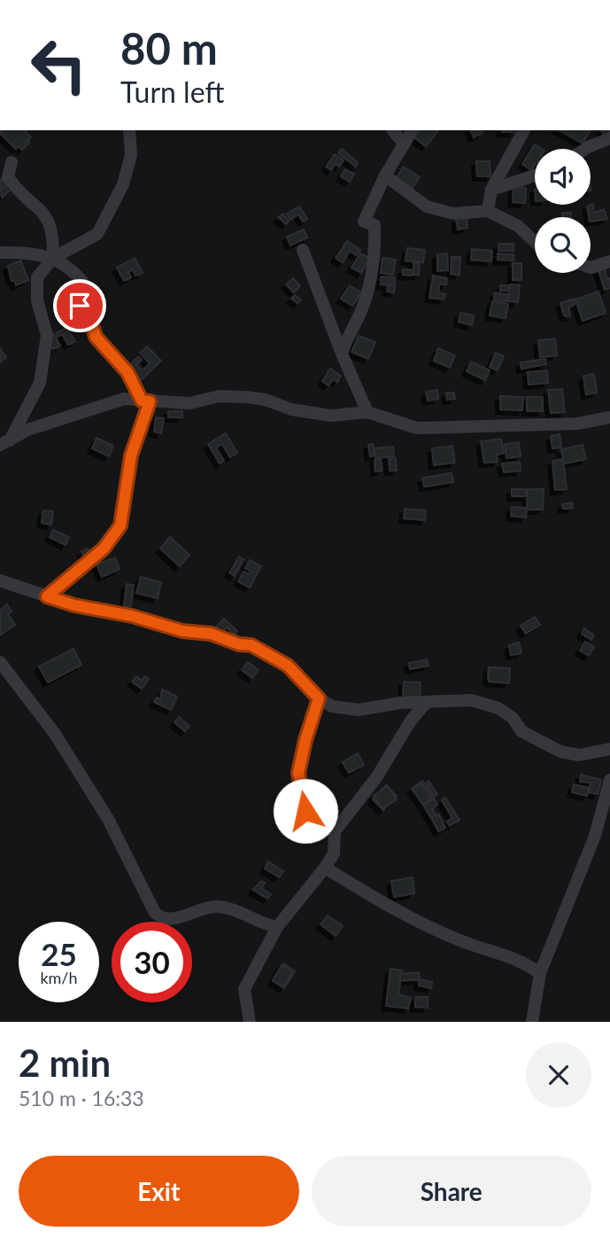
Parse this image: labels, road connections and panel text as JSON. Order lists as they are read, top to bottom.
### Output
{
  "page": {
    "turn": ["80 m", "Turn left"],
    "speed": "25 km/h",
    "limit": "30",
    "heading": ["2 min", "510 m · 16:33"],
    "buttons": ["Exit", "Share"]
  }
}
